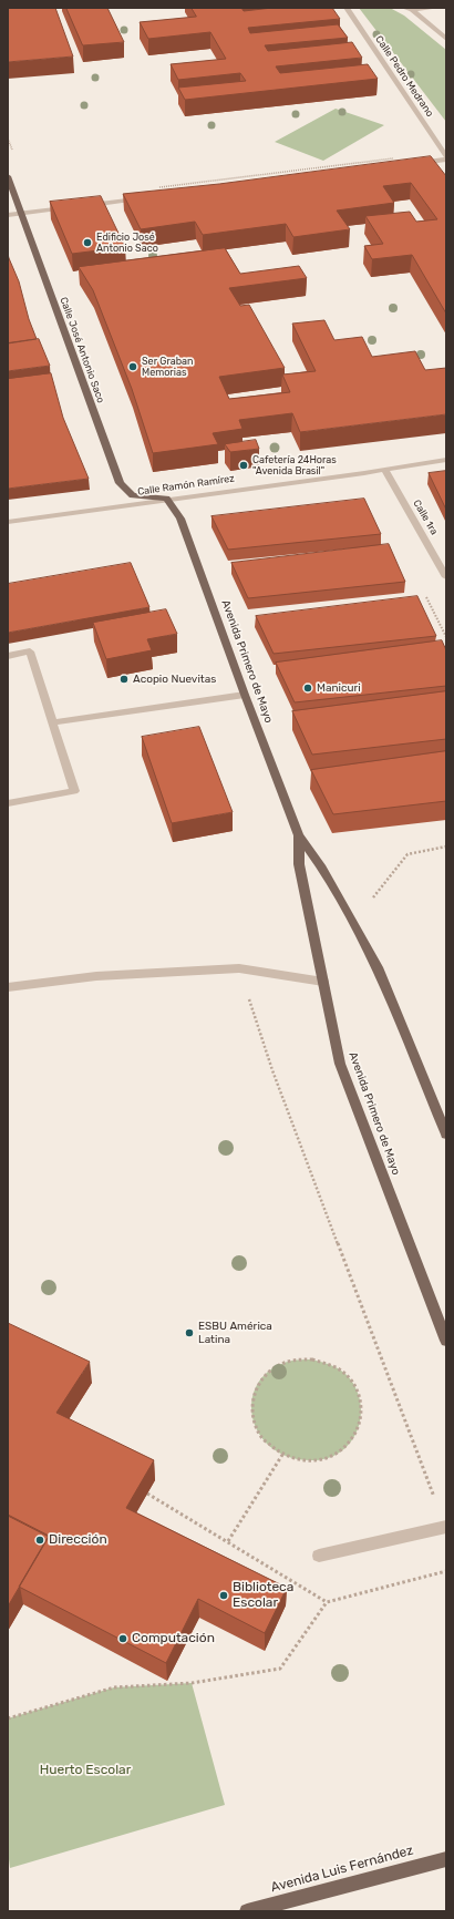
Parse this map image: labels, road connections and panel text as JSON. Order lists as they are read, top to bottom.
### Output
{
  "streets": {
    "main road": ["Calle José Antonio Saco", "Avenida Primero de Mayo", "Avenida Luis Fernández"],
    "street": ["Calle Pedro Medrano", "Calle Ramón Ramírez", "Calle 1ra"]
  },
  "crossings": [
    ["Calle José Antonio Saco", "Calle Ramón Ramírez"],
    ["Calle José Antonio Saco", "Avenida Primero de Mayo"],
    ["Calle Ramón Ramírez", "Calle 1ra"],
    ["Calle Ramón Ramírez", "Avenida Primero de Mayo"]
  ],
  "parks": ["Huerto Escolar"],
  "places": [
    "Edificio José Antonio Saco",
    "Ser Graban Memorias",
    "Cafetería 24Horas \"Avenida Brasil\"",
    "Acopio Nuevitas",
    "Manicuri",
    "ESBU América Latina",
    "Dirección",
    "Biblioteca Escolar",
    "Computación"
  ]
}
